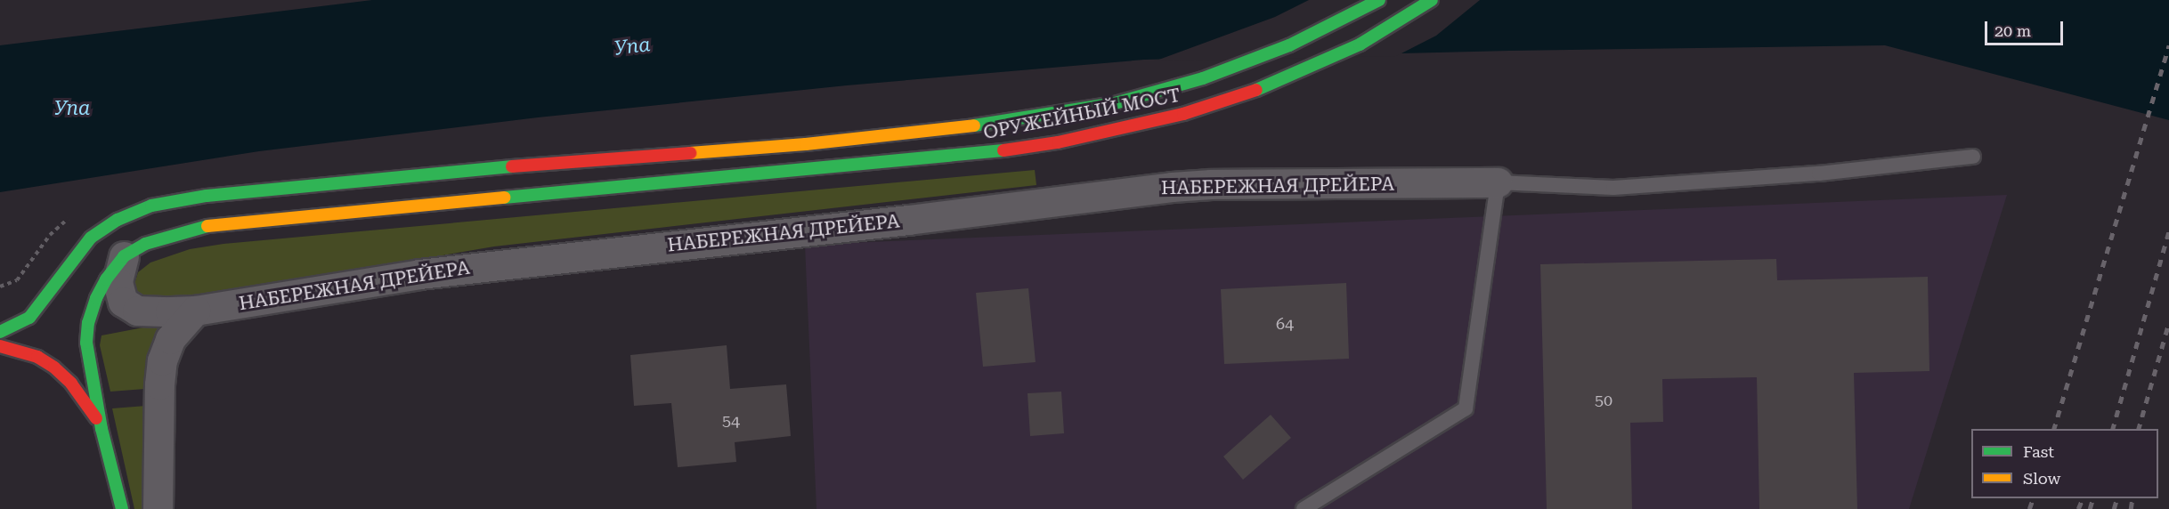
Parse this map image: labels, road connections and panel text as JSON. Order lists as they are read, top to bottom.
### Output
{
  "streets": {
    "main road": ["ОРУЖЕЙНЫЙ МОСТ"],
    "street": ["НАБЕРЕЖНАЯ ДРЕЙЕРА"]
  },
  "crossings": [
    ["ОРУЖЕЙНЫЙ МОСТ", "НАБЕРЕЖНАЯ ДРЕЙЕРА"]
  ],
  "water": ["Упа"],
  "house_numbers": ["64", "50", "54"],
  "legend": ["Fast", "Slow"],
  "scale_bar": "20 m"
}
